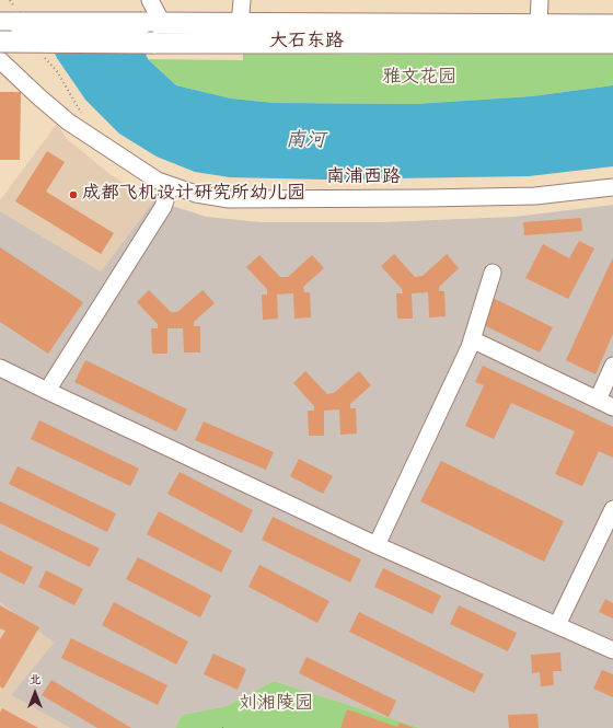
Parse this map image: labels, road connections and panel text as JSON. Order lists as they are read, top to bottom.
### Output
{
  "streets": {
    "main road": ["大石东路"],
    "street": ["南浦西路"]
  },
  "water": ["南河"],
  "parks": ["雅文花园", "刘湘陵园"],
  "places": ["成都飞机设计研究所幼儿园"],
  "north": "top"
}
